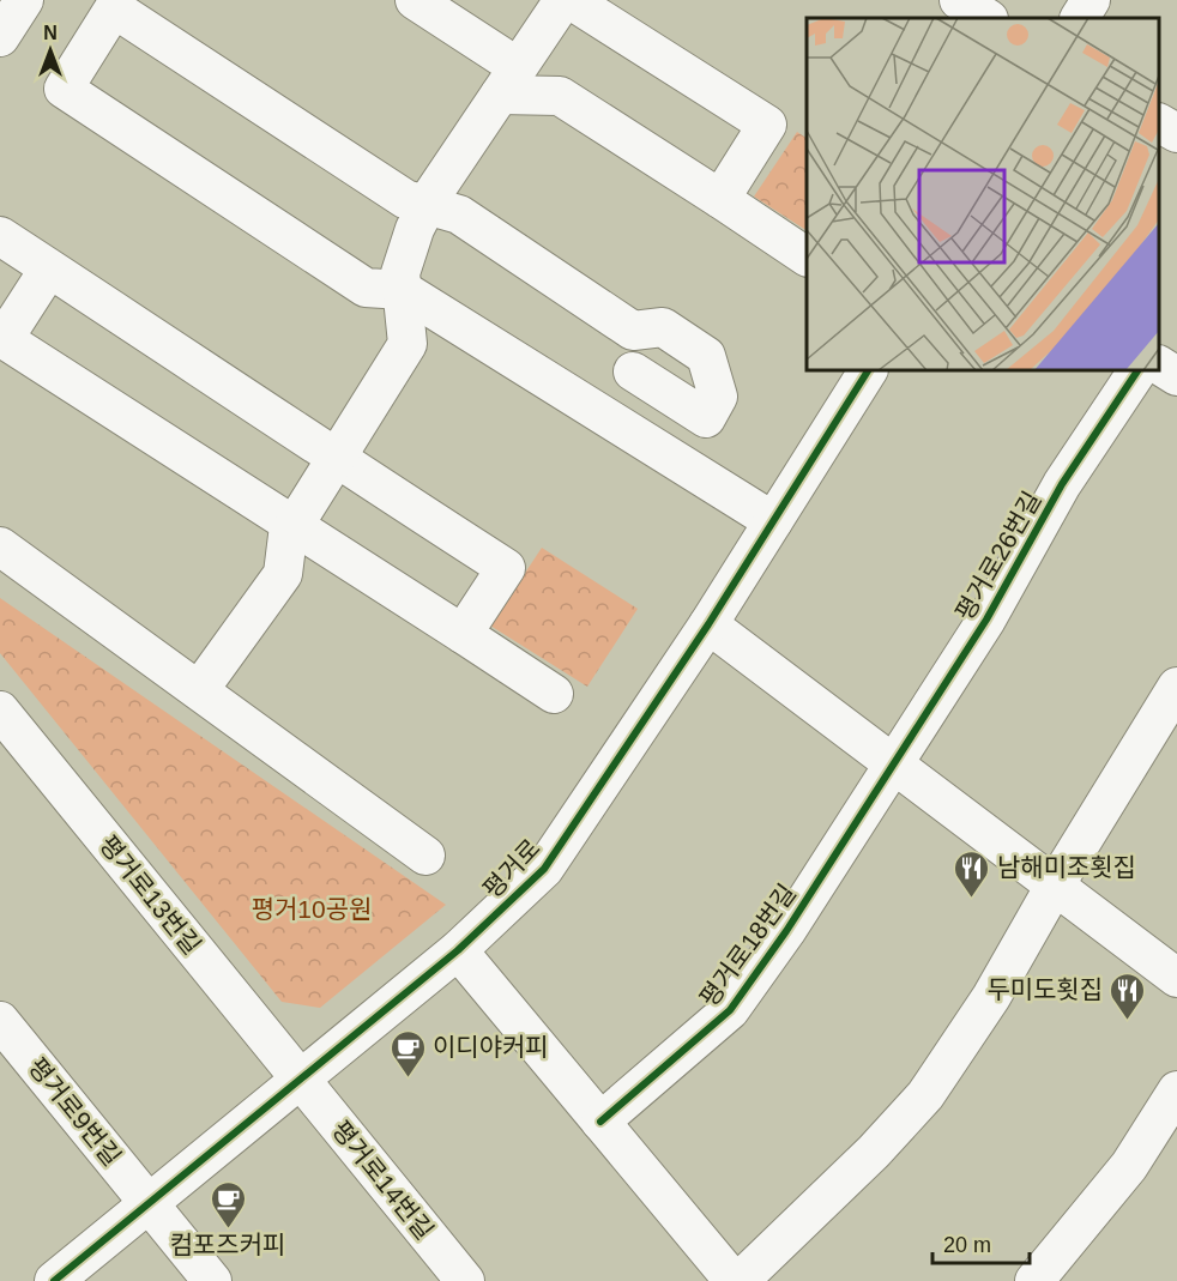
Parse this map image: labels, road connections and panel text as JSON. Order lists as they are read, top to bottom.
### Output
{
  "streets": {
    "street": [
      "평거로26번길",
      "평거로",
      "평거로13번길",
      "평거로18번길",
      "평거로9번길",
      "평거로14번길"
    ]
  },
  "crossings": [
    ["평거로26번길", "평거로18번길"],
    ["평거로", "평거로13번길"],
    ["평거로", "평거로9번길"],
    ["평거로", "평거로14번길"],
    ["평거로13번길", "평거로14번길"]
  ],
  "parks": ["평거10공원"],
  "places": {
    "restaurant": ["남해미조횟집", "두미도횟집"],
    "cafe": ["이디야커피", "컴포즈커피"]
  },
  "scale_bar": "20 m",
  "north": "top"
}
